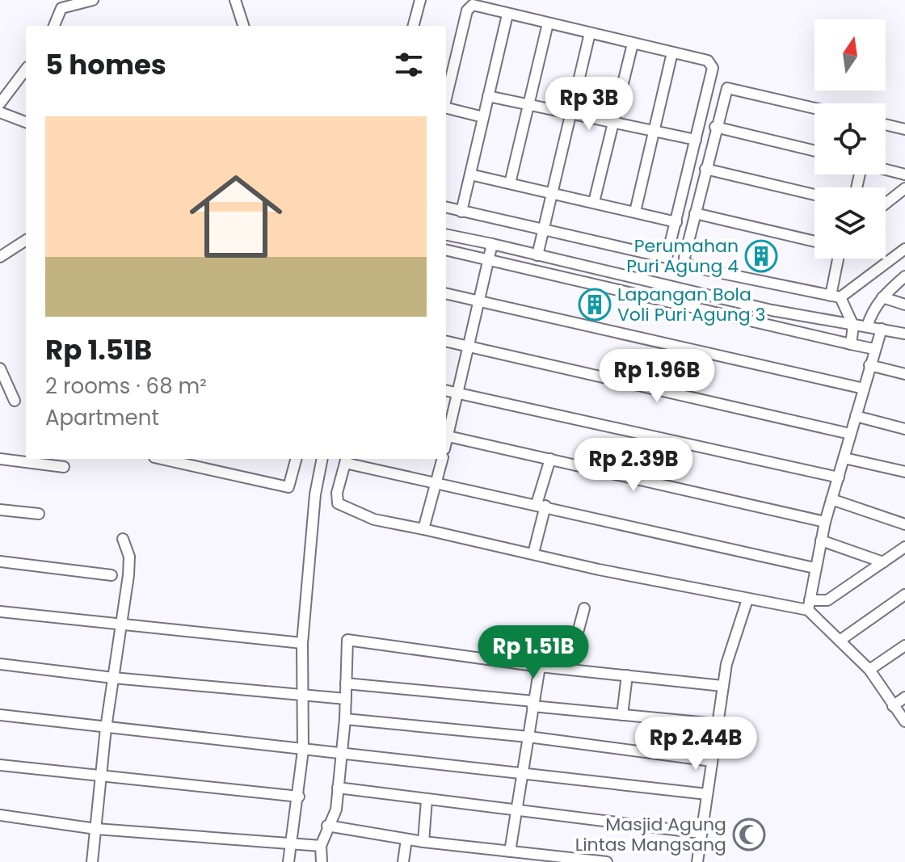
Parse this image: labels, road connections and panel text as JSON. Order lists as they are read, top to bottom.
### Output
{
  "places": {
    "building": ["Perumahan Puri Agung 4", "Lapangan Bola Voli Puri Agung 3"],
    "mosque": ["Masjid Agung Lintas Mangsang"]
  },
  "north": "top",
  "page": {
    "heading": "5 homes",
    "price": [
      "Rp 3B",
      "Rp 1.96B",
      "Rp 2.39B",
      "Rp 1.51B",
      "Rp 2.44B"
    ],
    "list": [
      {
        "name": "Rp 1.51B",
        "note": "2 rooms · 68 m² · Apartment"
      }
    ]
  }
}
